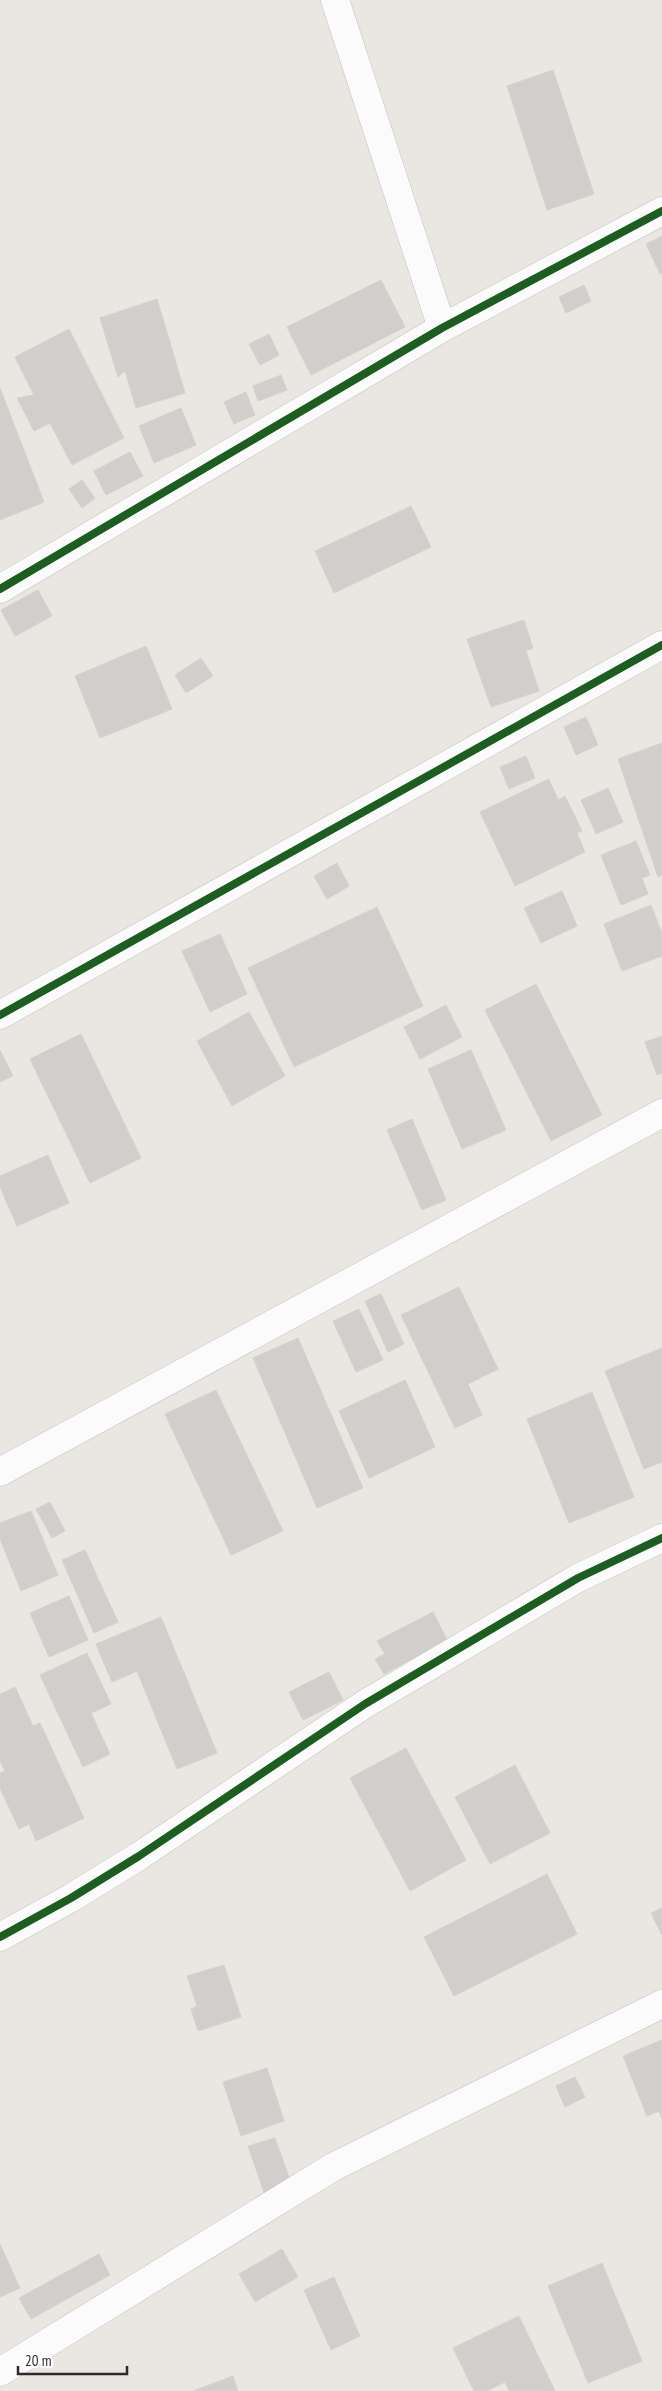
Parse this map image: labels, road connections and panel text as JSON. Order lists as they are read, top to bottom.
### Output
{
  "scale_bar": "20 m"
}
